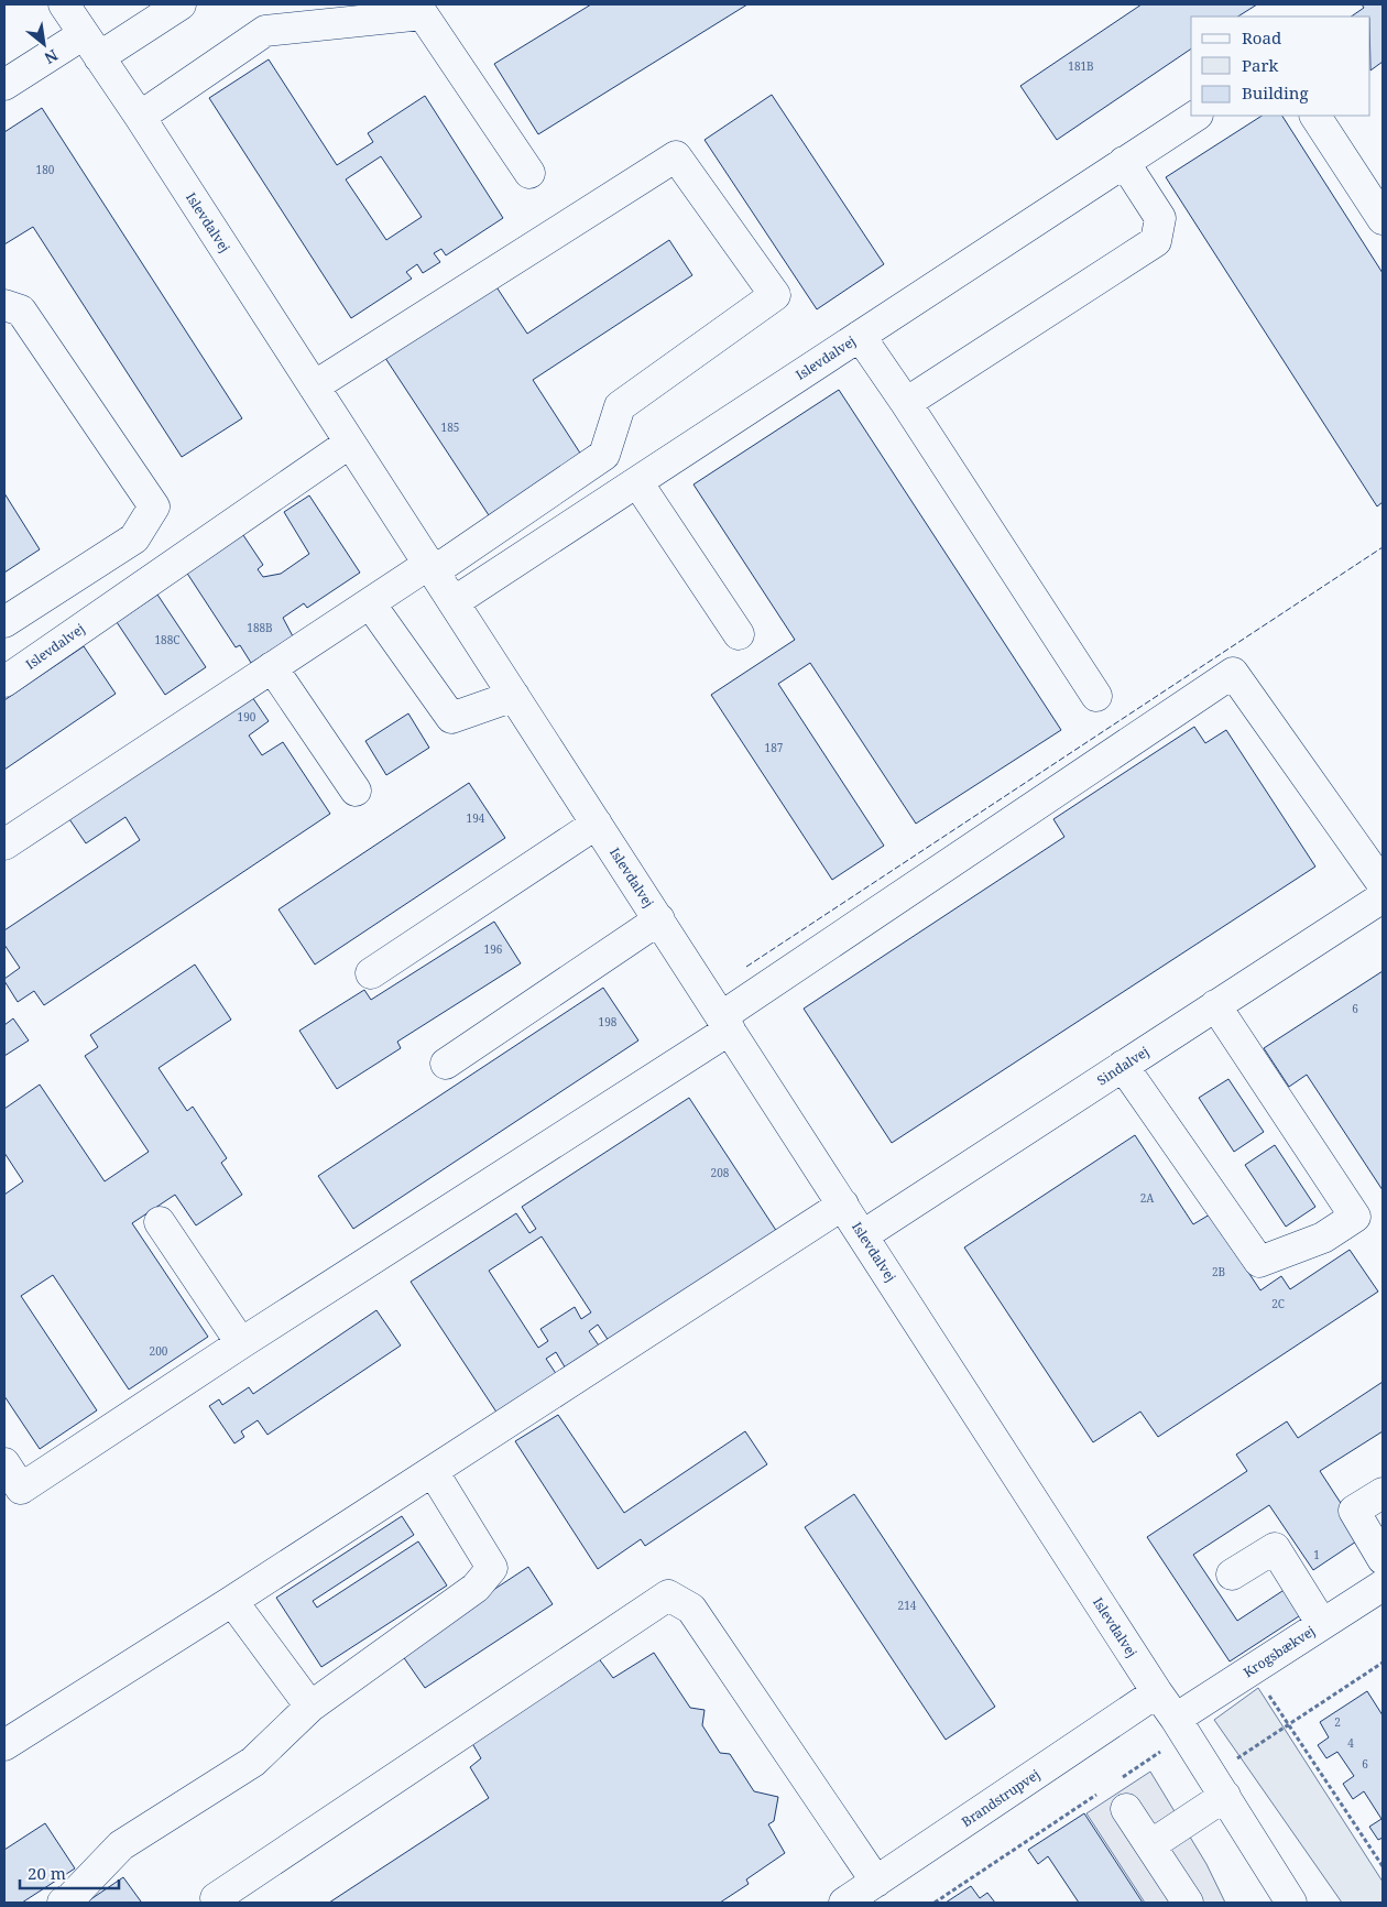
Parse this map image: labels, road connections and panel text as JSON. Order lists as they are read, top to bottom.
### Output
{
  "streets": {
    "street": [
      "Islevdalvej",
      "Sindalvej",
      "Krogsbækvej",
      "Brandstrupvej"
    ]
  },
  "crossings": [
    ["Islevdalvej", "Sindalvej"],
    ["Islevdalvej", "Krogsbækvej"],
    ["Islevdalvej", "Brandstrupvej"]
  ],
  "house_numbers": [
    "181B",
    "180",
    "185",
    "188B",
    "188C",
    "190",
    "187",
    "194",
    "196",
    "6",
    "198",
    "208",
    "2A",
    "2B",
    "2C",
    "200",
    "1",
    "214",
    "2",
    "4",
    "6"
  ],
  "legend": ["Road", "Park", "Building"],
  "scale_bar": "20 m",
  "north": "bottom right"
}
